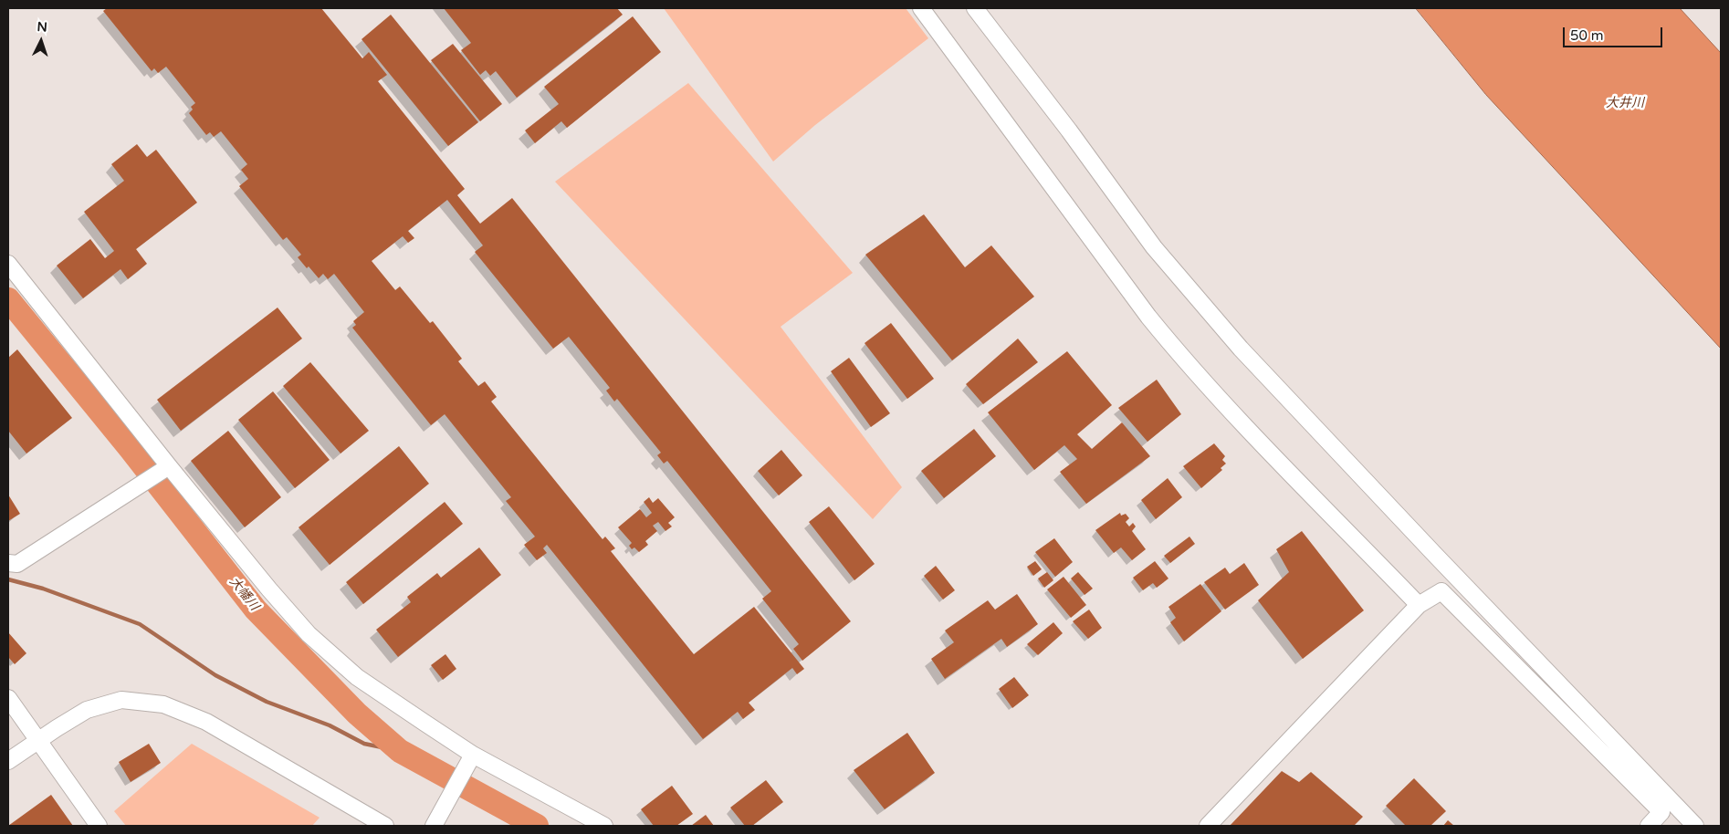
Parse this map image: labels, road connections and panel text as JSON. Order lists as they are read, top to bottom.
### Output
{
  "water": ["大井川", "大幡川"],
  "scale_bar": "50 m",
  "north": "top"
}
